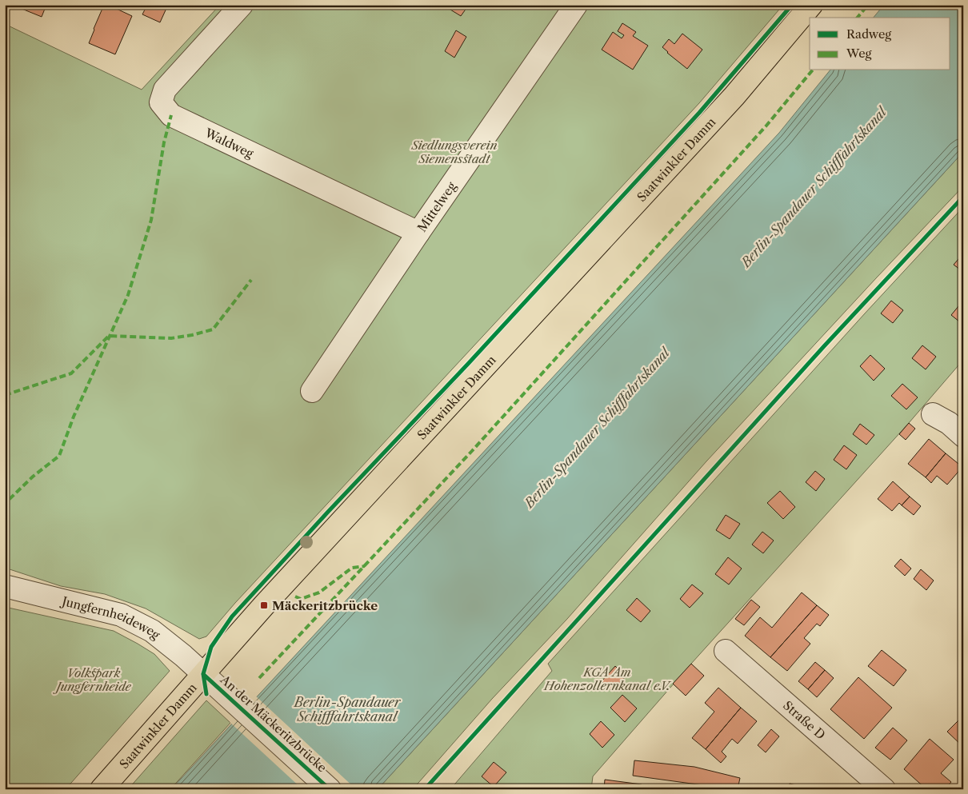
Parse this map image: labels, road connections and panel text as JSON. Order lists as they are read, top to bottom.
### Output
{
  "streets": {
    "main road": ["Saatwinkler Damm"],
    "street": [
      "Waldweg",
      "Mittelweg",
      "Jungfernheideweg",
      "Straße D",
      "An der Mäckeritzbrücke"
    ]
  },
  "crossings": [
    ["Waldweg", "Mittelweg"],
    ["Saatwinkler Damm", "Jungfernheideweg"],
    ["Saatwinkler Damm", "An der Mäckeritzbrücke"],
    ["Jungfernheideweg", "An der Mäckeritzbrücke"]
  ],
  "water": ["Berlin-Spandauer Schifffahrtskanal"],
  "parks": ["Siedlungsverein Siemensstadt", "KGA Am Hohenzollernkanal e.V.", "Volkspark Jungfernheide"],
  "places": {
    "transit": ["Mäckeritzbrücke"]
  },
  "legend": ["Radweg", "Weg"]
}
